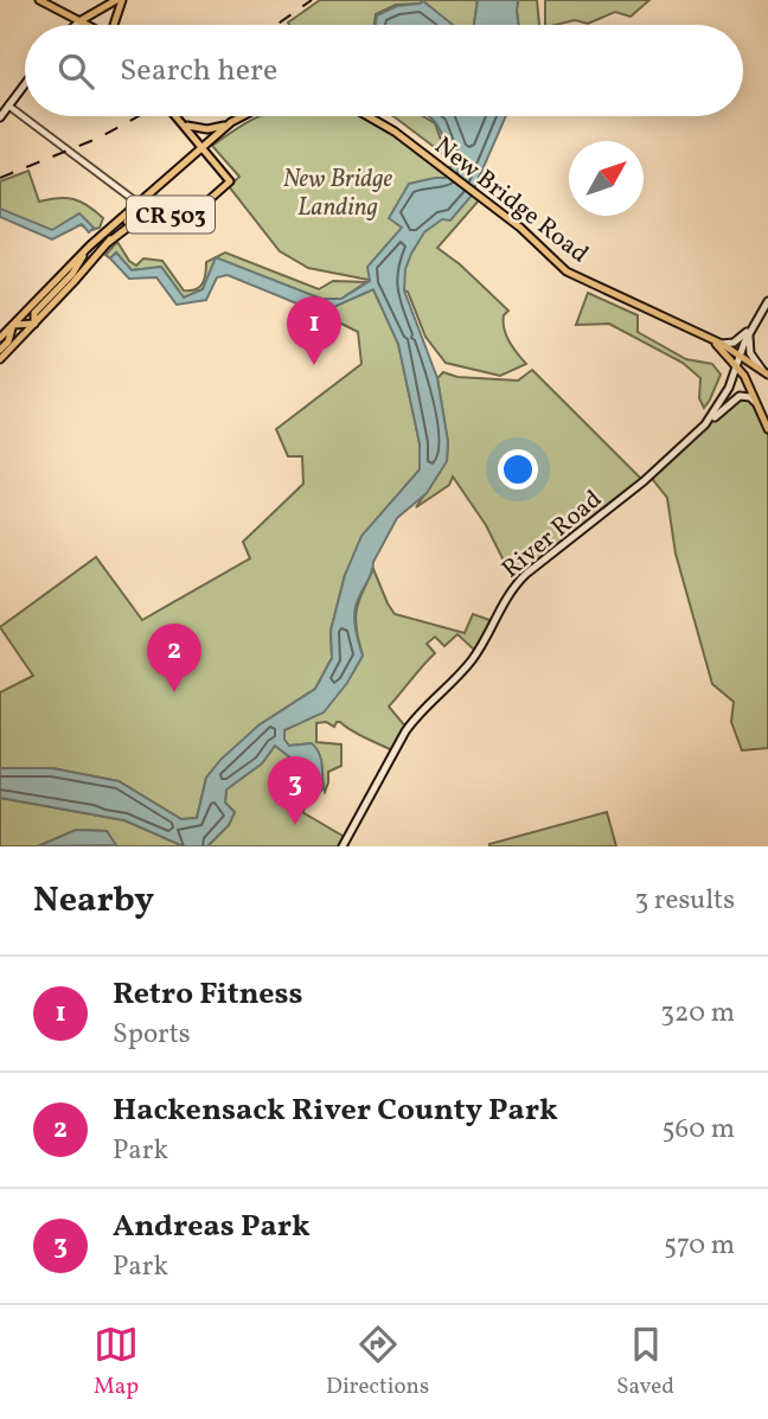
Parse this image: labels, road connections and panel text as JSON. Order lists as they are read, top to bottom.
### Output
{
  "streets": {
    "main road": ["New Bridge Road", "CR 503", "River Road"]
  },
  "crossings": [
    ["New Bridge Road", "River Road"]
  ],
  "parks": ["New Bridge Landing"],
  "north": "top right",
  "page": {
    "search": "Search here",
    "pins": ["1", "2", "3"],
    "heading": ["Nearby", "3 results"],
    "list": [
      {
        "mark": "1",
        "name": "Retro Fitness",
        "note": "Sports",
        "value": "320 m"
      },
      {
        "mark": "2",
        "name": "Hackensack River County Park",
        "note": "Park",
        "value": "560 m"
      },
      {
        "mark": "3",
        "name": "Andreas Park",
        "note": "Park",
        "value": "570 m"
      }
    ],
    "nav": ["Map", "Directions", "Saved"]
  }
}
